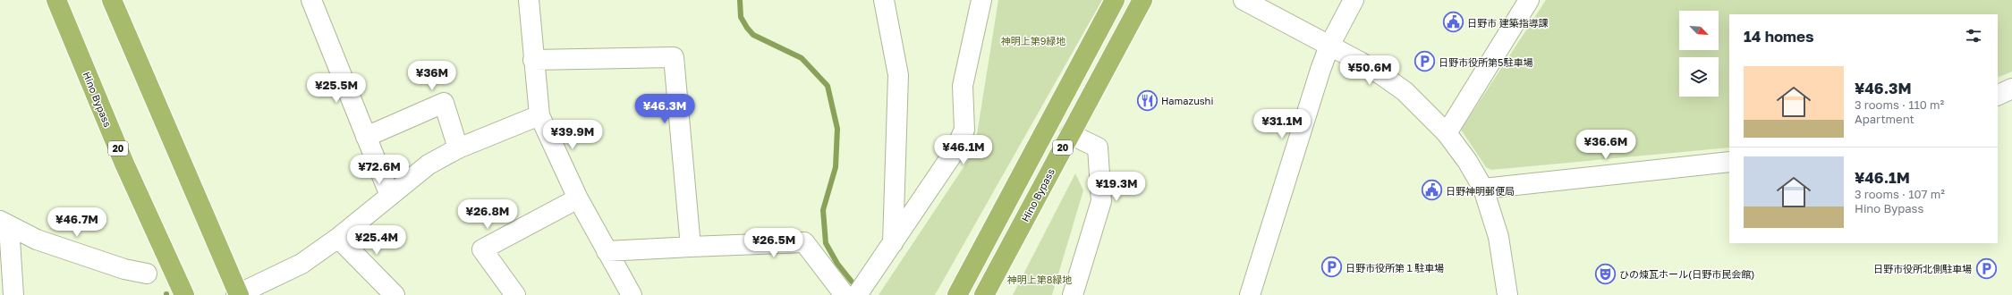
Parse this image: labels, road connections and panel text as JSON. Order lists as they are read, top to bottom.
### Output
{
  "streets": {
    "highway": ["Hino Bypass", "20"]
  },
  "parks": ["神明上第9緑地", "神明上第8緑地"],
  "places": {
    "public building": ["日野市 建築指導課", "日野神明郵便局"],
    "parking": ["日野市役所第5駐車場", "日野市役所第１駐車場", "日野市役所北側駐車場"],
    "restaurant": ["Hamazushi"],
    "theatre": ["ひの煉瓦ホール(日野市民会館)"]
  },
  "north": "bottom right",
  "page": {
    "heading": "14 homes",
    "price": [
      "¥50.6M",
      "¥36M",
      "¥25.5M",
      "¥46.3M",
      "¥31.1M",
      "¥39.9M",
      "¥36.6M",
      "¥46.1M",
      "¥72.6M",
      "¥19.3M",
      "¥26.8M",
      "¥46.7M",
      "¥25.4M",
      "¥26.5M"
    ],
    "list": [
      {
        "name": "¥46.3M",
        "note": "3 rooms · 110 m² · Apartment"
      },
      {
        "name": "¥46.1M",
        "note": "3 rooms · 107 m² · Hino Bypass"
      }
    ]
  }
}
